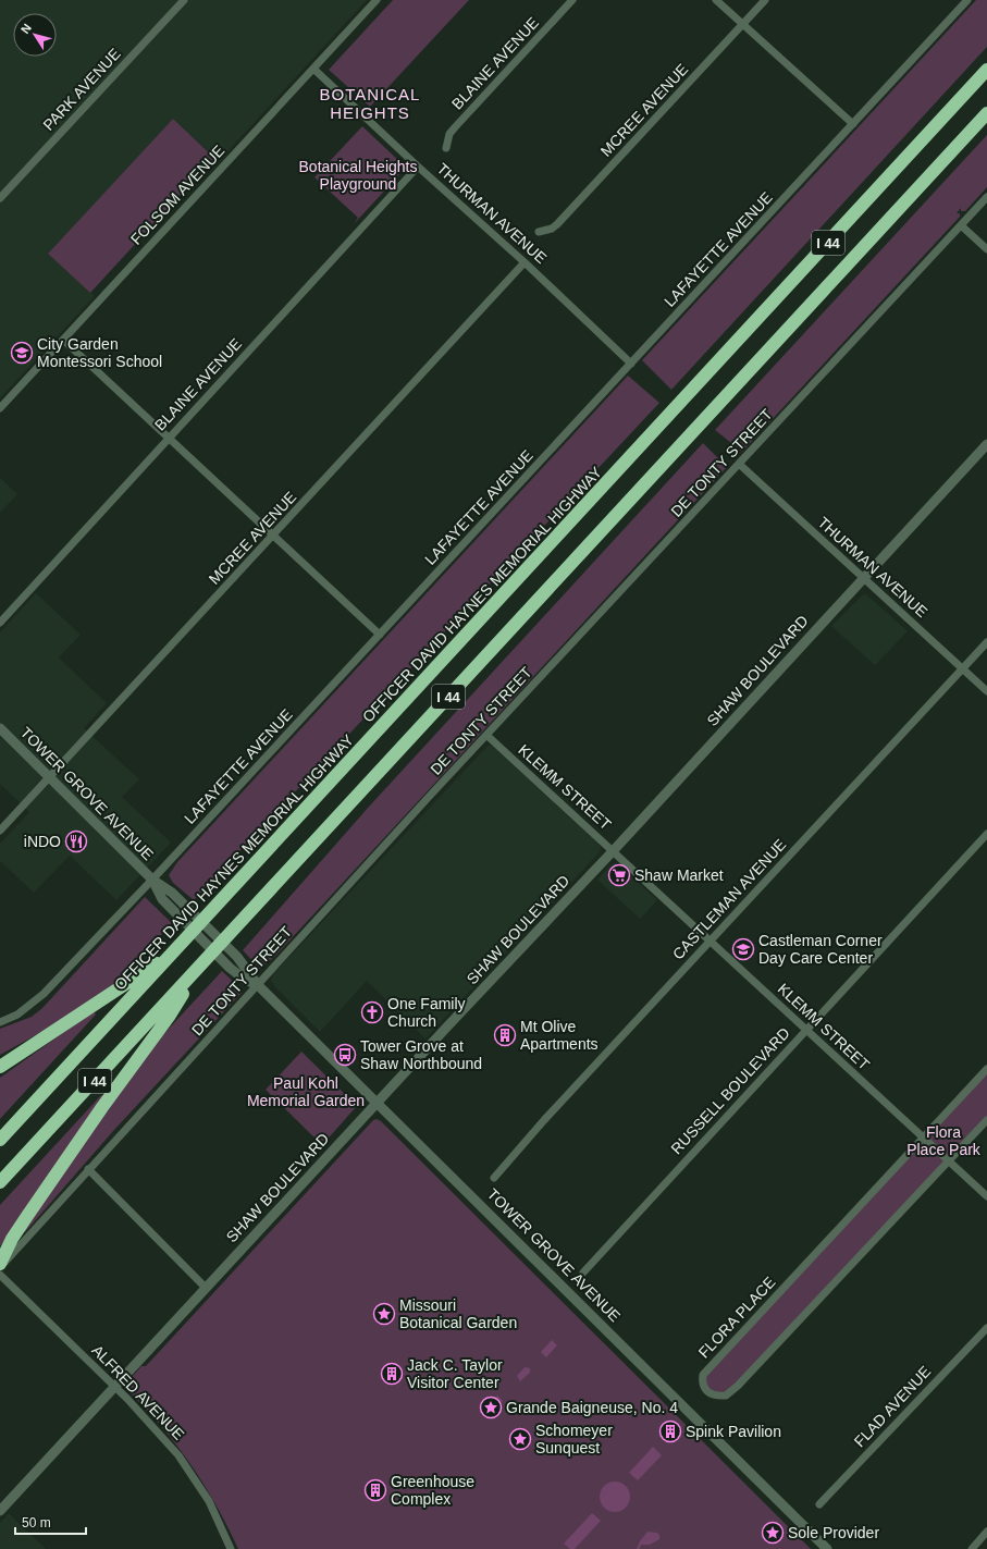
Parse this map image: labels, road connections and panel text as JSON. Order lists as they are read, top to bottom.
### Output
{
  "streets": {
    "highway": ["I 44", "OFFICER DAVID HAYNES MEMORIAL HIGHWAY"],
    "street": [
      "BLAINE AVENUE",
      "PARK AVENUE",
      "MCREE AVENUE",
      "FOLSOM AVENUE",
      "THURMAN AVENUE",
      "LAFAYETTE AVENUE",
      "DE TONTY STREET",
      "SHAW BOULEVARD",
      "KLEMM STREET",
      "TOWER GROVE AVENUE",
      "CASTLEMAN AVENUE",
      "RUSSELL BOULEVARD",
      "FLORA PLACE",
      "ALFRED AVENUE",
      "FLAD AVENUE"
    ]
  },
  "crossings": [
    ["BLAINE AVENUE", "THURMAN AVENUE"],
    ["MCREE AVENUE", "THURMAN AVENUE"],
    ["MCREE AVENUE", "TOWER GROVE AVENUE"],
    ["FOLSOM AVENUE", "THURMAN AVENUE"],
    ["THURMAN AVENUE", "LAFAYETTE AVENUE"],
    ["THURMAN AVENUE", "DE TONTY STREET"],
    ["THURMAN AVENUE", "SHAW BOULEVARD"],
    ["THURMAN AVENUE", "CASTLEMAN AVENUE"],
    ["LAFAYETTE AVENUE", "TOWER GROVE AVENUE"],
    ["DE TONTY STREET", "KLEMM STREET"],
    ["DE TONTY STREET", "TOWER GROVE AVENUE"],
    ["SHAW BOULEVARD", "KLEMM STREET"],
    ["SHAW BOULEVARD", "TOWER GROVE AVENUE"],
    ["SHAW BOULEVARD", "ALFRED AVENUE"],
    ["KLEMM STREET", "CASTLEMAN AVENUE"],
    ["KLEMM STREET", "RUSSELL BOULEVARD"],
    ["KLEMM STREET", "FLORA PLACE"]
  ],
  "districts": ["BOTANICAL HEIGHTS"],
  "parks": ["Botanical Heights Playground", "Paul Kohl Memorial Garden", "Flora Place Park"],
  "places": {
    "school or university": ["City Garden Montessori School", "Castleman Corner Day Care Center"],
    "restaurant": ["iNDO"],
    "supermarket": ["Shaw Market"],
    "church": ["One Family Church"],
    "building": [
      "Mt Olive Apartments",
      "Jack C. Taylor Visitor Center",
      "Spink Pavilion",
      "Greenhouse Complex"
    ],
    "bus stop": ["Tower Grove at Shaw Northbound"],
    "place": [
      "Missouri Botanical Garden",
      "Grande Baigneuse, No. 4",
      "Schomeyer Sunquest",
      "Sole Provider"
    ]
  },
  "scale_bar": "50 m",
  "north": "top left"
}
